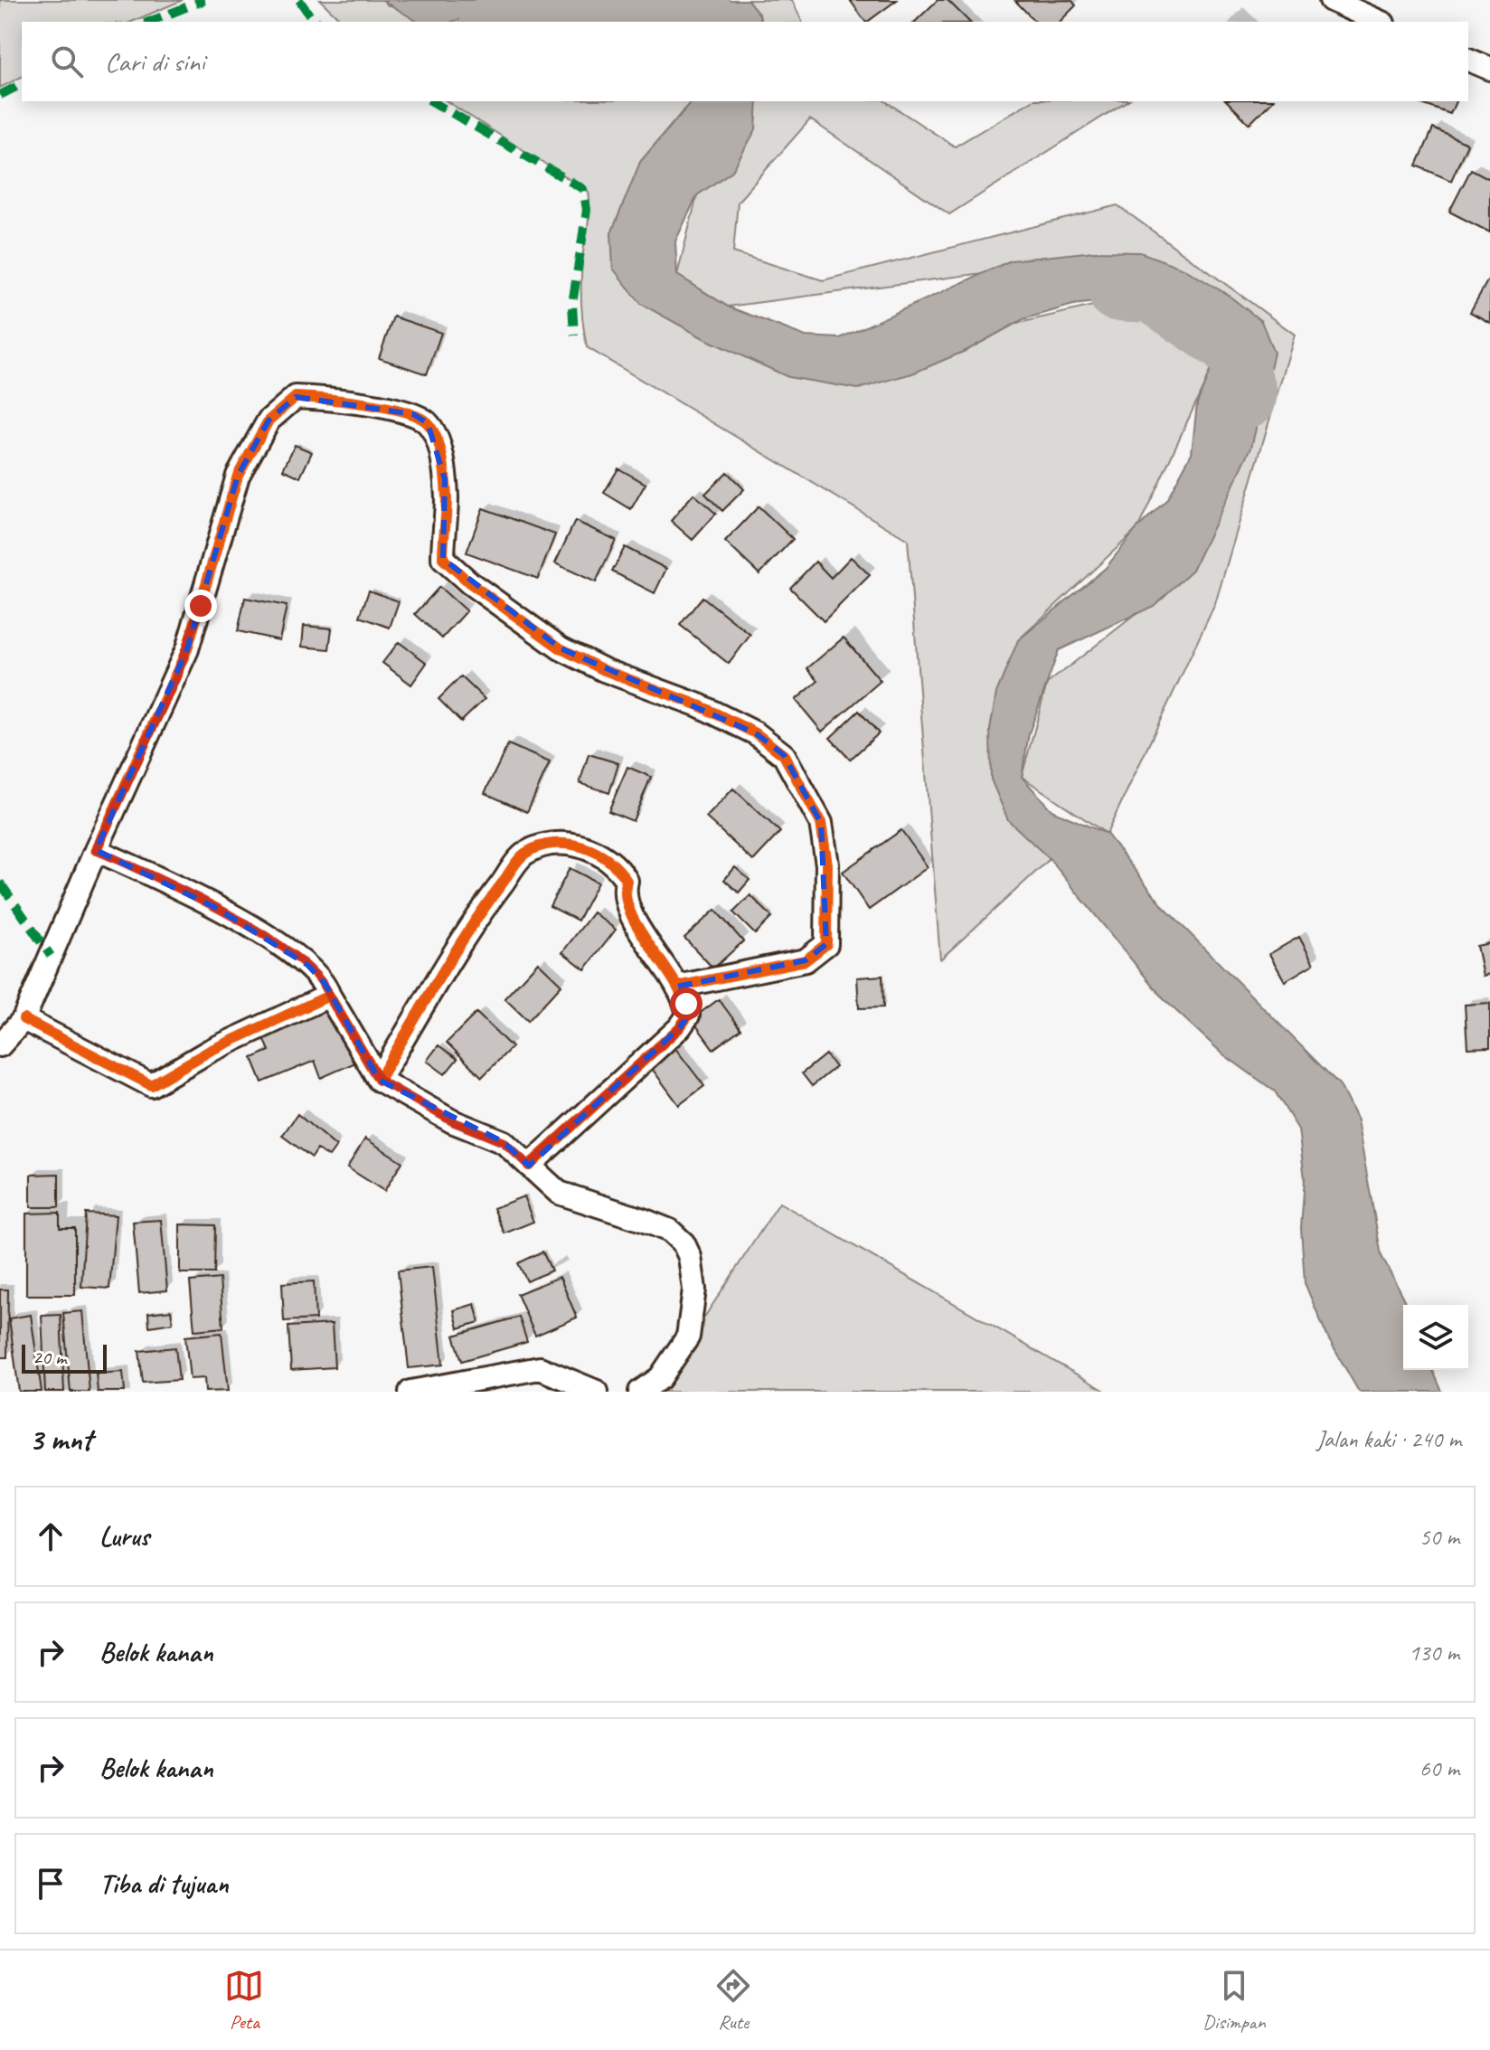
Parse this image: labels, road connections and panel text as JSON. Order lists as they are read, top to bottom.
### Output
{
  "scale_bar": "20 m",
  "page": {
    "search": "Cari di sini",
    "scale": "20 m",
    "heading": ["3 mnt", "Jalan kaki · 240 m"],
    "list": [
      ["Lurus", "50 m"],
      ["Belok kanan", "130 m"],
      ["Belok kanan", "60 m"],
      "Tiba di tujuan"
    ],
    "nav": ["Peta", "Rute", "Disimpan"]
  }
}
